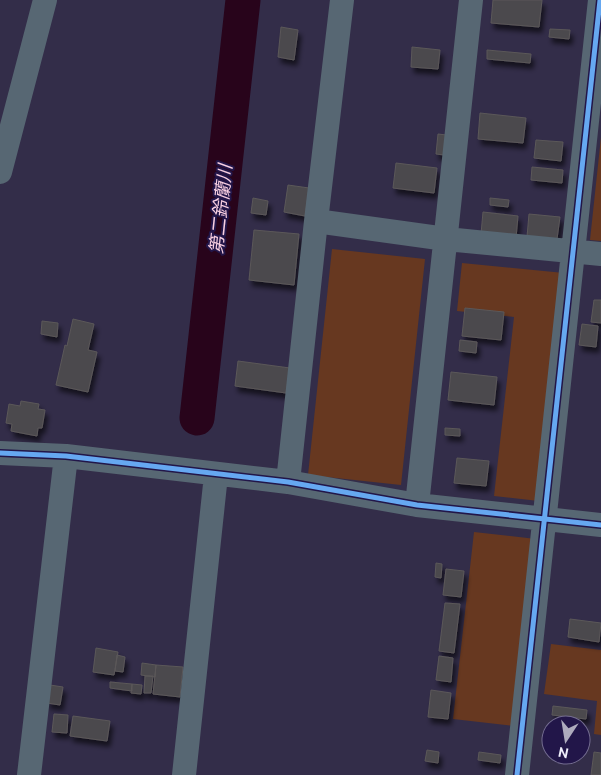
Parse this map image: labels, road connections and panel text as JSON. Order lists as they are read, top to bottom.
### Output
{
  "water": ["第二鈴蘭川"],
  "north": "bottom"
}
